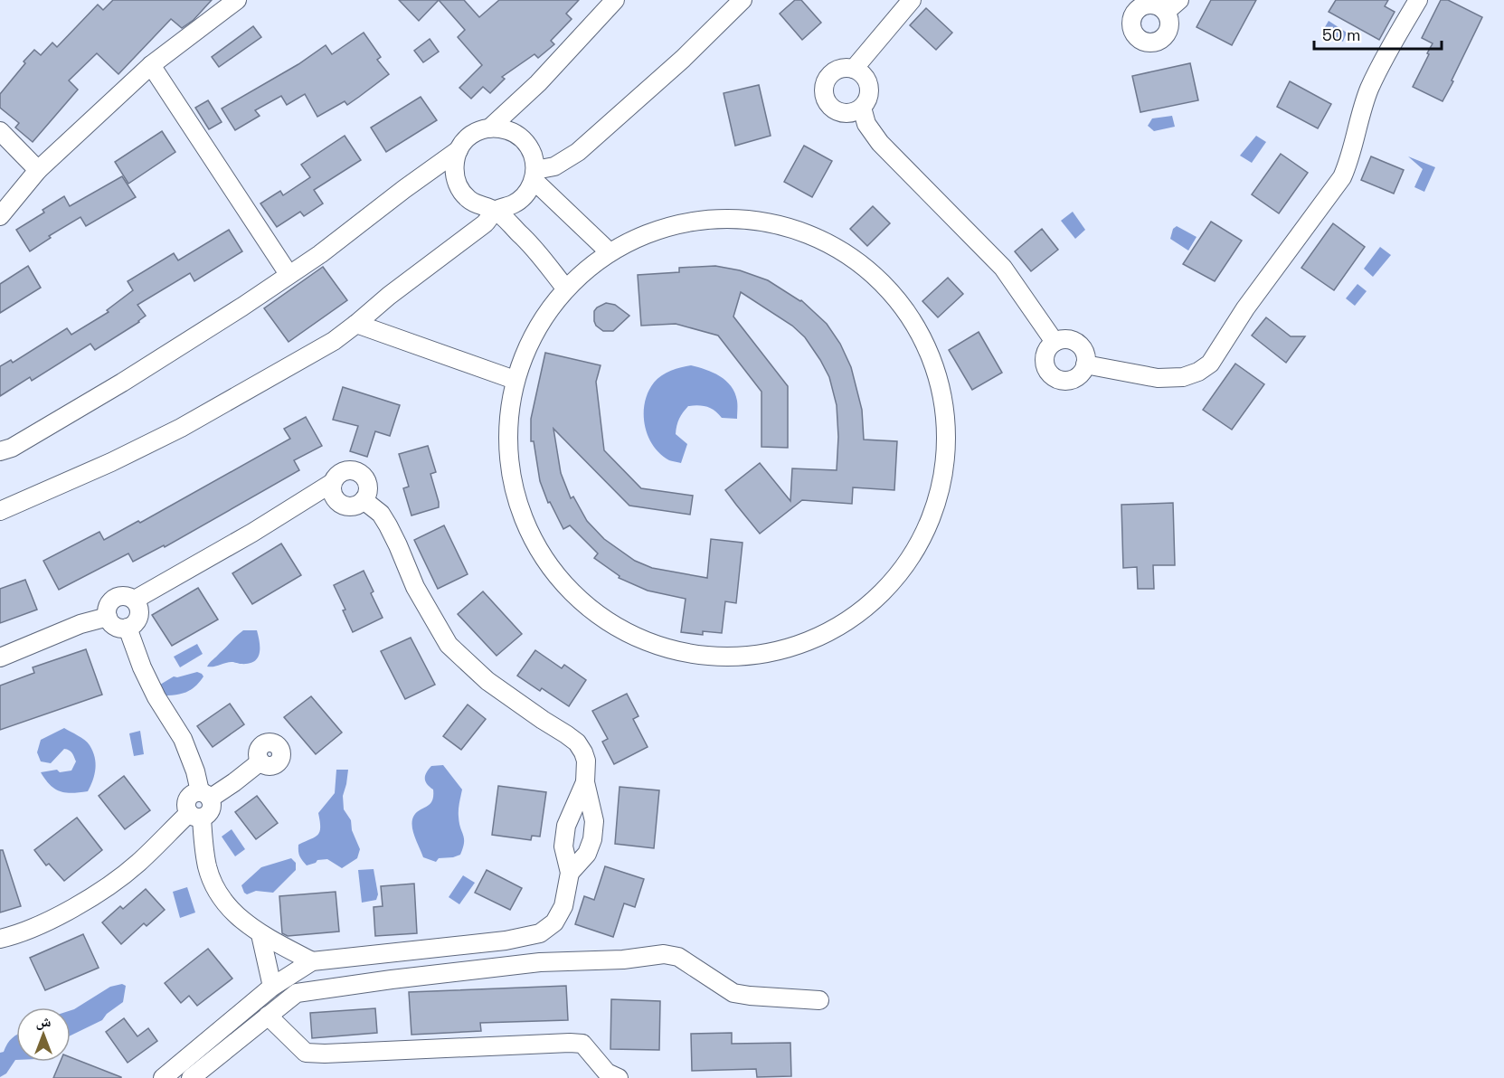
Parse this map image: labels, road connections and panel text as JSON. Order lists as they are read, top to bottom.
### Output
{
  "scale_bar": "50 m",
  "north": "top"
}
